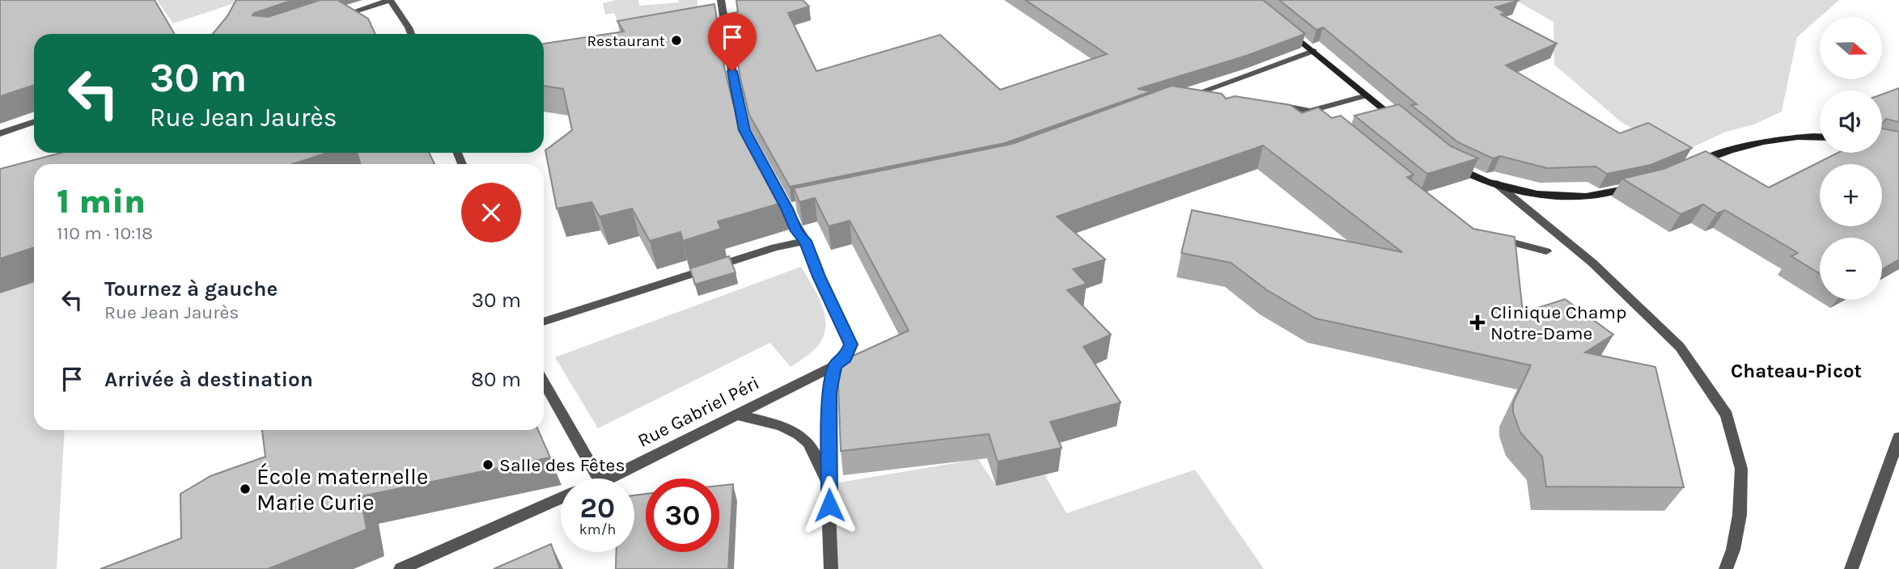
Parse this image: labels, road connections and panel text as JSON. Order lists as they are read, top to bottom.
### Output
{
  "streets": {
    "street": ["Rue Gabriel Péri"]
  },
  "districts": ["Chateau-Picot"],
  "places": {
    "other": ["Restaurant", "Salle des Fêtes", "École maternelle Marie Curie"],
    "health": ["Clinique Champ Notre-Dame"]
  },
  "north": "right",
  "page": {
    "map_buttons": ["+", "−"],
    "turn": ["30 m", "Rue Jean Jaurès"],
    "heading": ["1 min", "110 m · 10:18"],
    "list": [
      {
        "name": "Tournez à gauche",
        "note": "Rue Jean Jaurès",
        "value": "30 m"
      },
      {
        "name": "Arrivée à destination",
        "value": "80 m"
      }
    ],
    "speed": "20 km/h",
    "limit": "30"
  }
}
